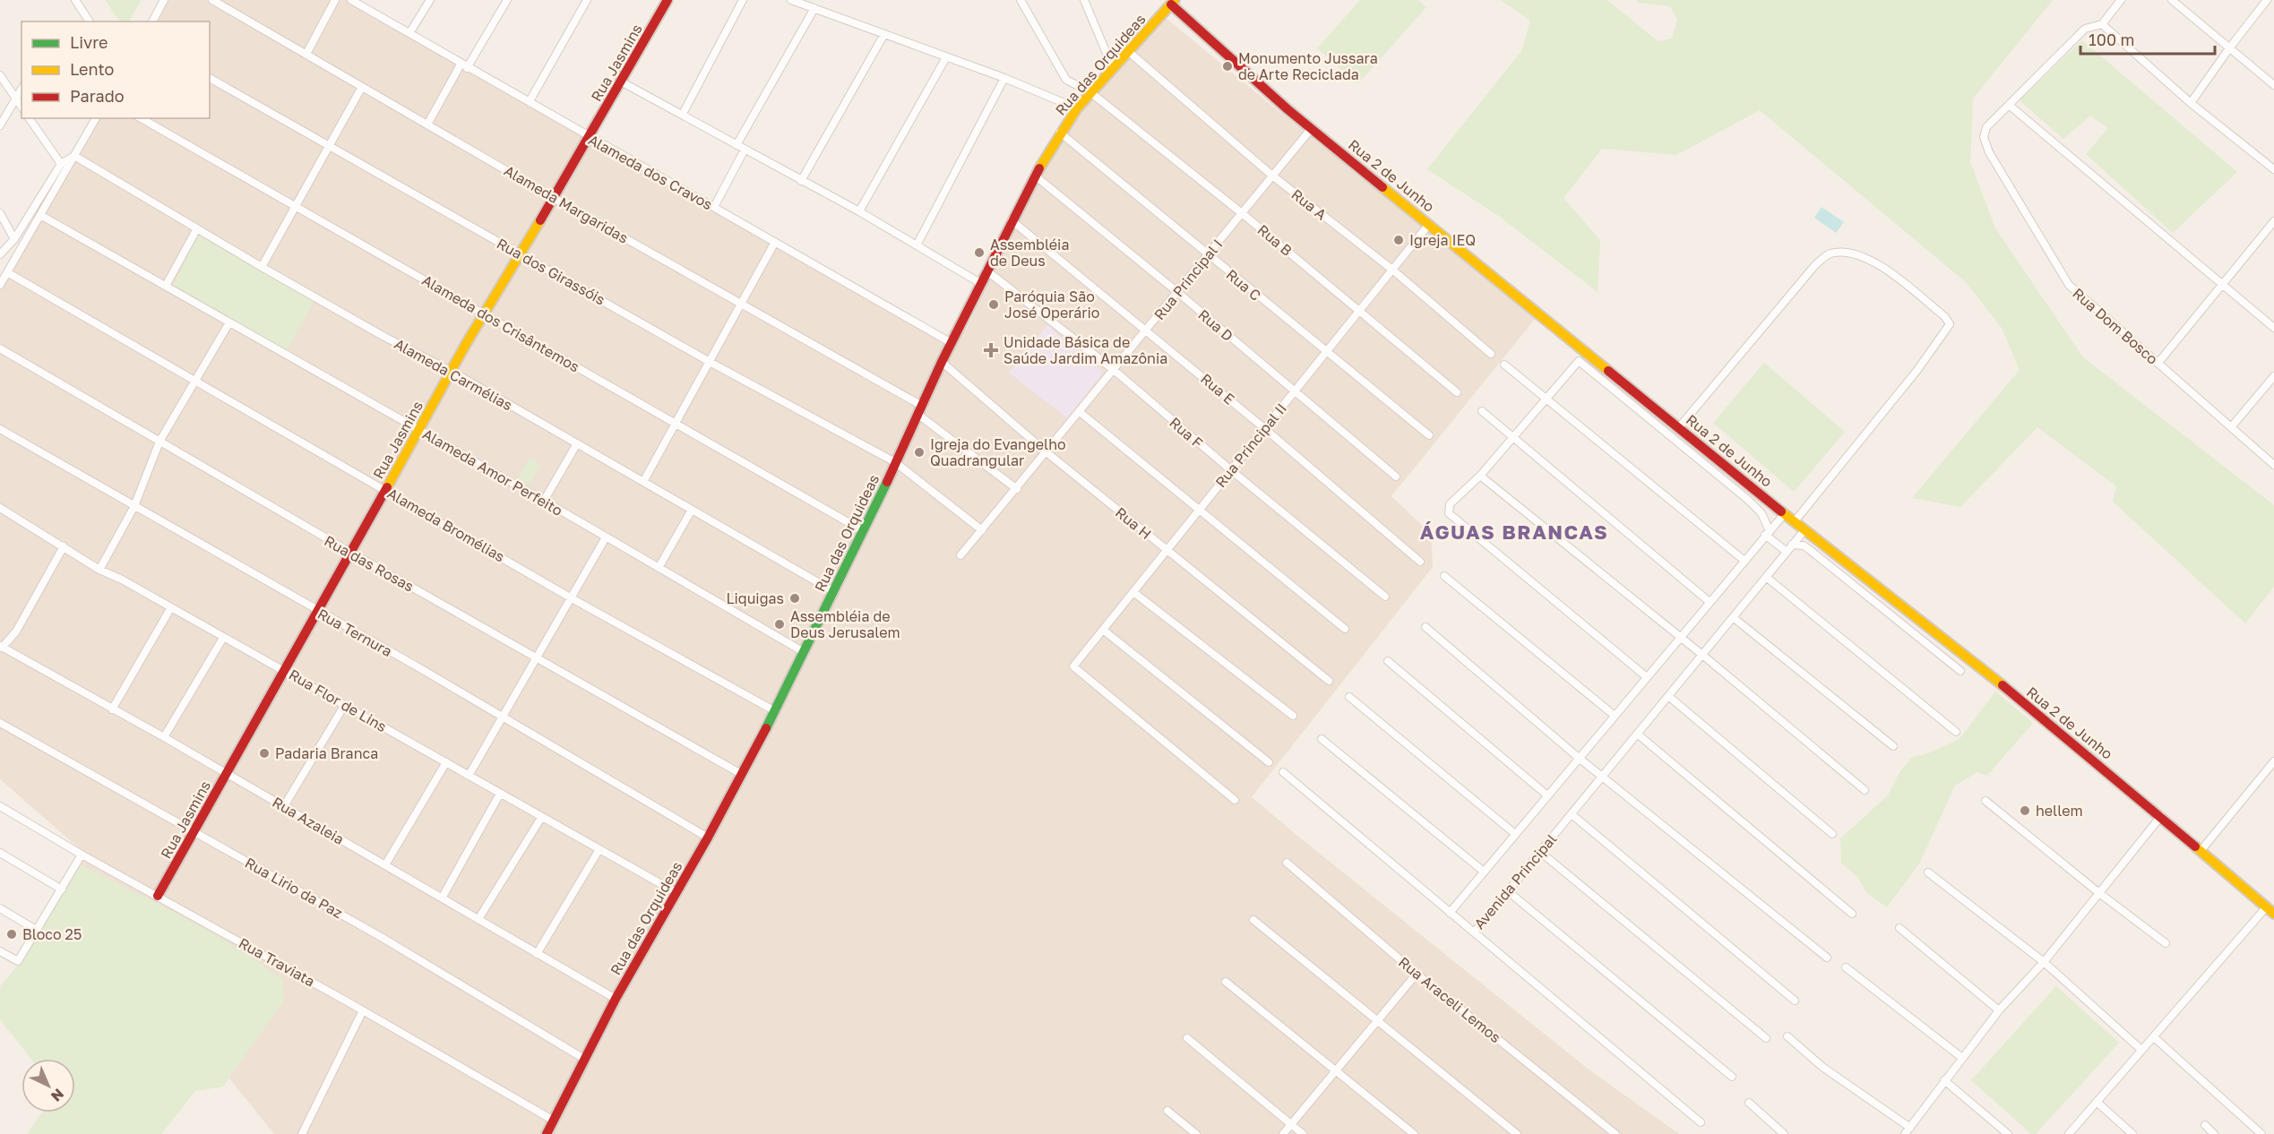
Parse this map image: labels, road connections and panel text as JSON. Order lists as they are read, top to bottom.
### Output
{
  "streets": {
    "street": [
      "Rua Jasmins",
      "Rua das Orquideas",
      "Alameda dos Cravos",
      "Rua 2 de Junho",
      "Alameda Margaridas",
      "Rua A",
      "Rua B",
      "Rua dos Girassóis",
      "Rua Principal I",
      "Rua C",
      "Alameda dos Crisântemos",
      "Rua D",
      "Rua Dom Bosco",
      "Alameda Carmélias",
      "Rua E",
      "Rua F",
      "Rua Principal II",
      "Alameda Amor Perfeito",
      "Rua H",
      "Alameda Bromélias",
      "Rua das Rosas",
      "Rua Ternura",
      "Rua Flor de Lins",
      "Rua Azaleia",
      "Avenida Principal",
      "Rua Lirio da Paz",
      "Rua Traviata",
      "Rua Araceli Lemos"
    ]
  },
  "crossings": [
    ["Rua Jasmins", "Alameda dos Cravos"],
    ["Rua Jasmins", "Alameda Margaridas"],
    ["Rua Jasmins", "Rua dos Girassóis"],
    ["Rua Jasmins", "Alameda dos Crisântemos"],
    ["Rua Jasmins", "Alameda Carmélias"],
    ["Rua Jasmins", "Alameda Amor Perfeito"],
    ["Rua Jasmins", "Alameda Bromélias"],
    ["Rua Jasmins", "Rua das Rosas"],
    ["Rua Jasmins", "Rua Ternura"],
    ["Rua Jasmins", "Rua Flor de Lins"],
    ["Rua Jasmins", "Rua Azaleia"],
    ["Rua Jasmins", "Rua Lirio da Paz"],
    ["Rua Jasmins", "Rua Traviata"],
    ["Rua das Orquideas", "Alameda dos Cravos"],
    ["Rua das Orquideas", "Rua 2 de Junho"],
    ["Rua das Orquideas", "Alameda Margaridas"],
    ["Rua das Orquideas", "Rua A"],
    ["Rua das Orquideas", "Rua B"],
    ["Rua das Orquideas", "Rua dos Girassóis"],
    ["Rua das Orquideas", "Rua C"],
    ["Rua das Orquideas", "Alameda dos Crisântemos"],
    ["Rua das Orquideas", "Rua D"],
    ["Rua das Orquideas", "Alameda Carmélias"],
    ["Rua das Orquideas", "Rua E"],
    ["Rua das Orquideas", "Rua F"],
    ["Rua das Orquideas", "Alameda Amor Perfeito"],
    ["Rua das Orquideas", "Rua H"],
    ["Rua das Orquideas", "Alameda Bromélias"],
    ["Rua das Orquideas", "Rua das Rosas"],
    ["Rua das Orquideas", "Rua Ternura"],
    ["Rua das Orquideas", "Rua Flor de Lins"],
    ["Rua das Orquideas", "Rua Azaleia"],
    ["Rua das Orquideas", "Rua Lirio da Paz"],
    ["Rua das Orquideas", "Rua Traviata"],
    ["Rua 2 de Junho", "Rua Principal I"],
    ["Rua 2 de Junho", "Rua Principal II"],
    ["Rua 2 de Junho", "Avenida Principal"],
    ["Alameda Margaridas", "Rua Principal I"],
    ["Rua A", "Rua Principal I"],
    ["Rua A", "Rua Principal II"],
    ["Rua B", "Rua Principal I"],
    ["Rua B", "Rua Principal II"],
    ["Rua dos Girassóis", "Rua Principal I"],
    ["Rua Principal I", "Rua C"],
    ["Rua Principal I", "Rua D"],
    ["Rua Principal I", "Rua E"],
    ["Rua Principal I", "Rua F"],
    ["Rua Principal I", "Rua H"],
    ["Rua C", "Rua Principal II"],
    ["Rua D", "Rua Principal II"],
    ["Rua E", "Rua Principal II"],
    ["Rua F", "Rua Principal II"],
    ["Rua Principal II", "Rua H"]
  ],
  "districts": ["ÁGUAS BRANCAS"],
  "places": {
    "other": [
      "Monumento Jussara de Arte Reciclada",
      "Igreja IEQ",
      "Assembléia de Deus",
      "Paróquia São José Operário",
      "Igreja do Evangelho Quadrangular",
      "Liquigas",
      "Assembléia de Deus Jerusalem",
      "Padaria Branca",
      "hellem",
      "Bloco 25"
    ],
    "health": ["Unidade Básica de Saúde Jardim Amazônia"]
  },
  "legend": ["Livre", "Lento", "Parado"],
  "scale_bar": "100 m",
  "north": "bottom right"
}
